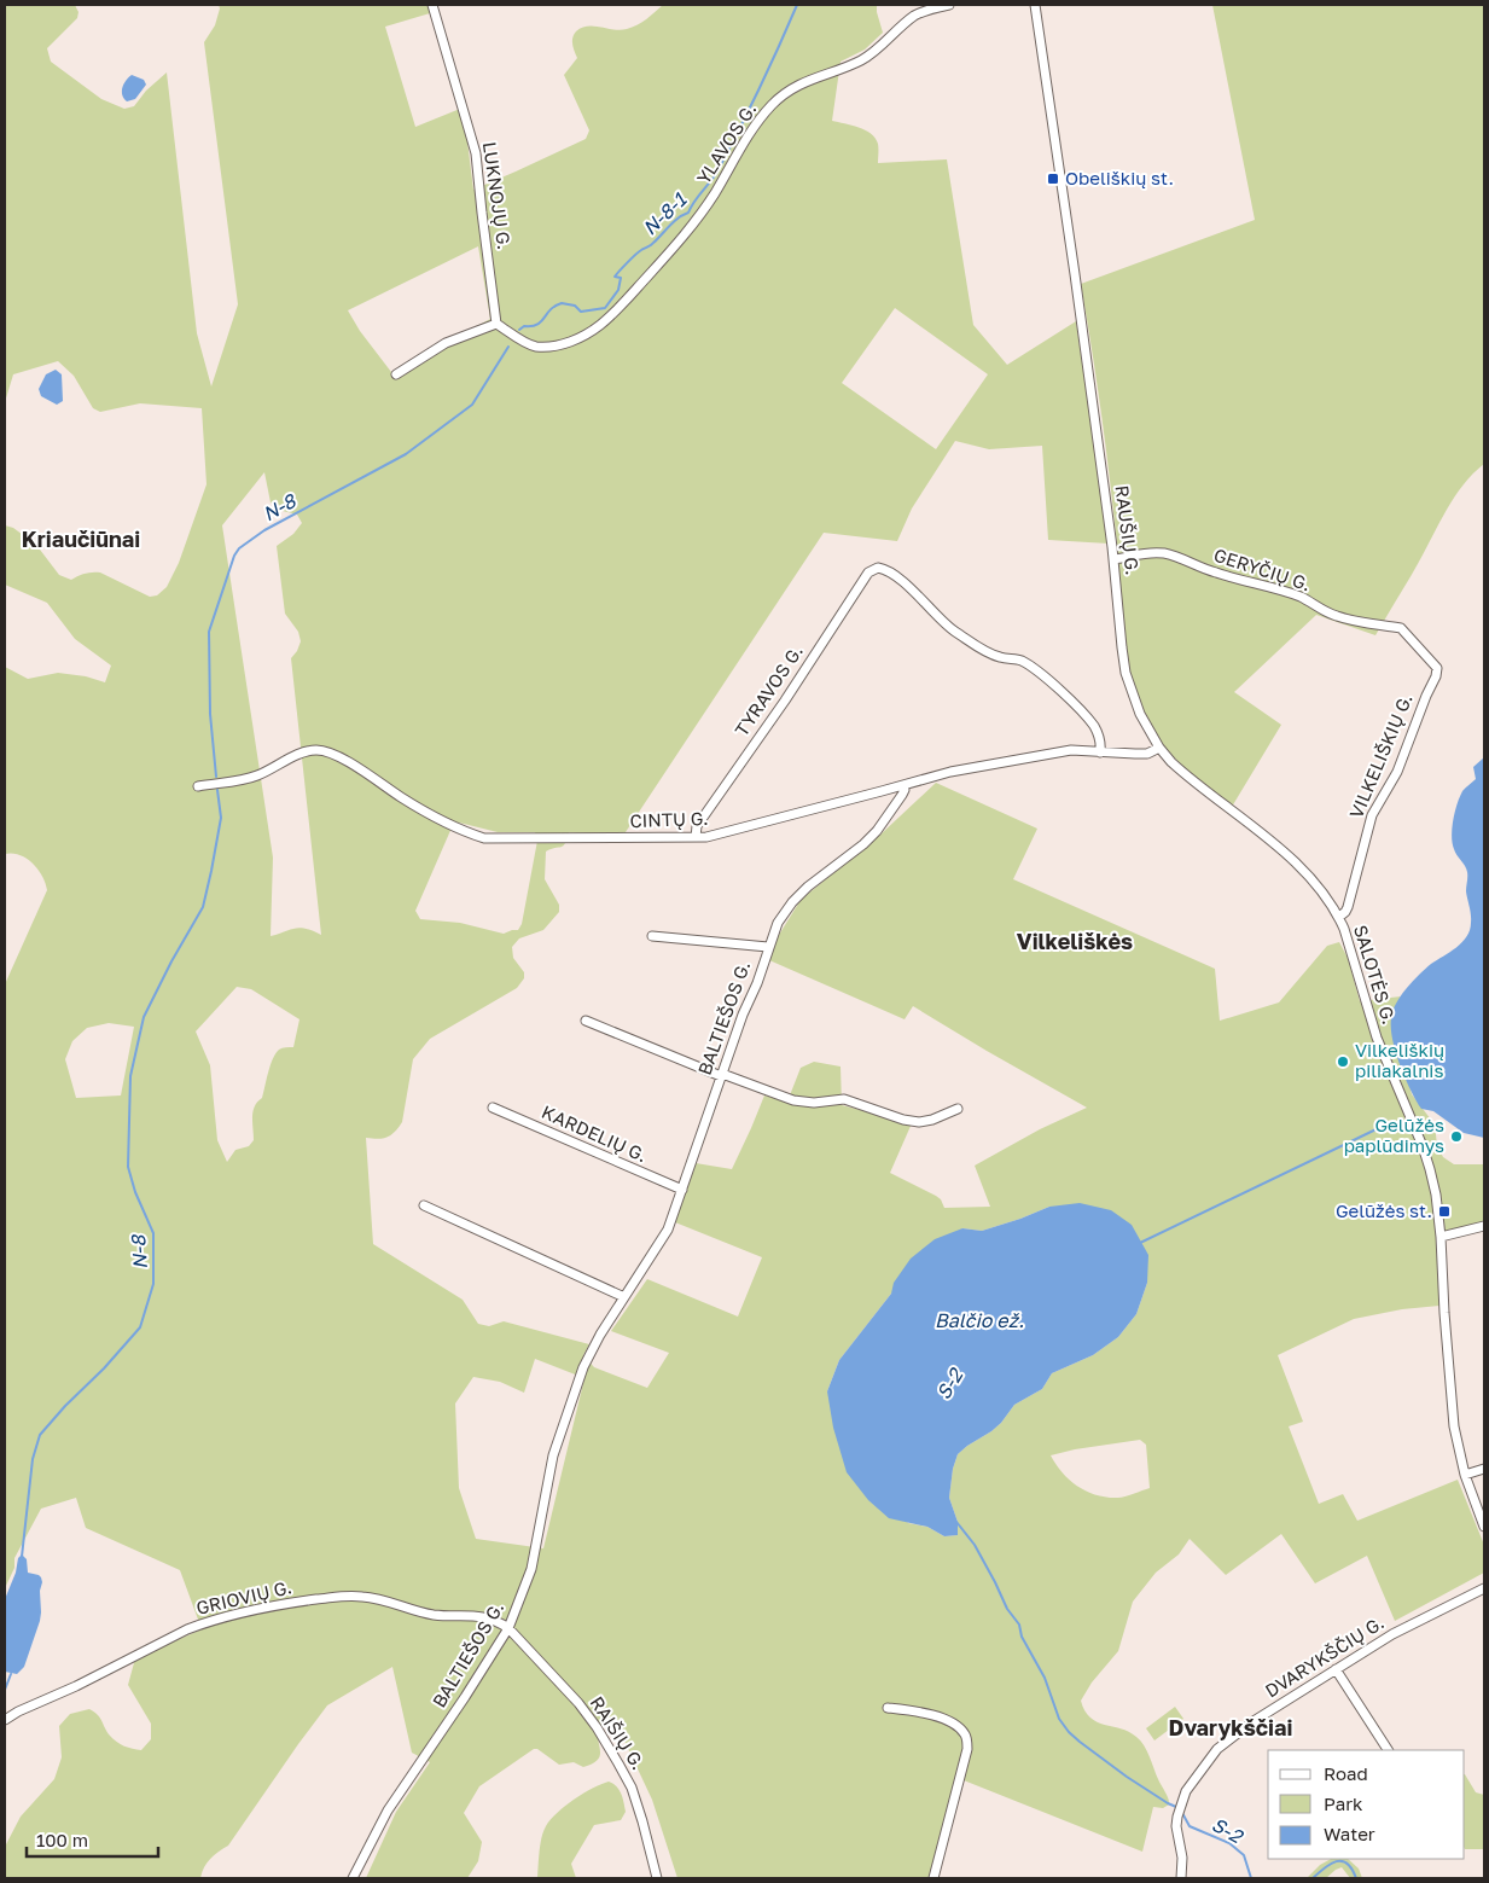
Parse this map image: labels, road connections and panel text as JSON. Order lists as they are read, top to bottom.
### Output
{
  "streets": {
    "street": [
      "YLAVOS G.",
      "LUKNOJŲ G.",
      "RAUŠIŲ G.",
      "GERYČIŲ G.",
      "TYRAVOS G.",
      "VILKELIŠKIŲ G.",
      "CINTŲ G.",
      "SALOTĖS G.",
      "BALTIEŠOS G.",
      "KARDELIŲ G.",
      "GRIOVIŲ G.",
      "DVARYKŠČIŲ G.",
      "RAIŠIŲ G."
    ]
  },
  "crossings": [
    ["YLAVOS G.", "LUKNOJŲ G."],
    ["RAUŠIŲ G.", "GERYČIŲ G."],
    ["RAUŠIŲ G.", "CINTŲ G."],
    ["RAUŠIŲ G.", "SALOTĖS G."],
    ["GERYČIŲ G.", "VILKELIŠKIŲ G."],
    ["TYRAVOS G.", "CINTŲ G."],
    ["VILKELIŠKIŲ G.", "SALOTĖS G."],
    ["CINTŲ G.", "SALOTĖS G."],
    ["CINTŲ G.", "BALTIEŠOS G."],
    ["BALTIEŠOS G.", "KARDELIŲ G."],
    ["BALTIEŠOS G.", "GRIOVIŲ G."],
    ["BALTIEŠOS G.", "RAIŠIŲ G."],
    ["GRIOVIŲ G.", "RAIŠIŲ G."]
  ],
  "districts": ["Kriaučiūnai", "Vilkeliškės", "Dvarykščiai"],
  "water": [
    "N-8-1",
    "N-8",
    "Balčio ež.",
    "S-2"
  ],
  "places": {
    "transit": ["Obeliškių st.", "Gelūžės st."],
    "other": ["Vilkeliškių piliakalnis", "Gelūžės paplūdimys"]
  },
  "legend": ["Road", "Park", "Water"],
  "scale_bar": "100 m"
}
